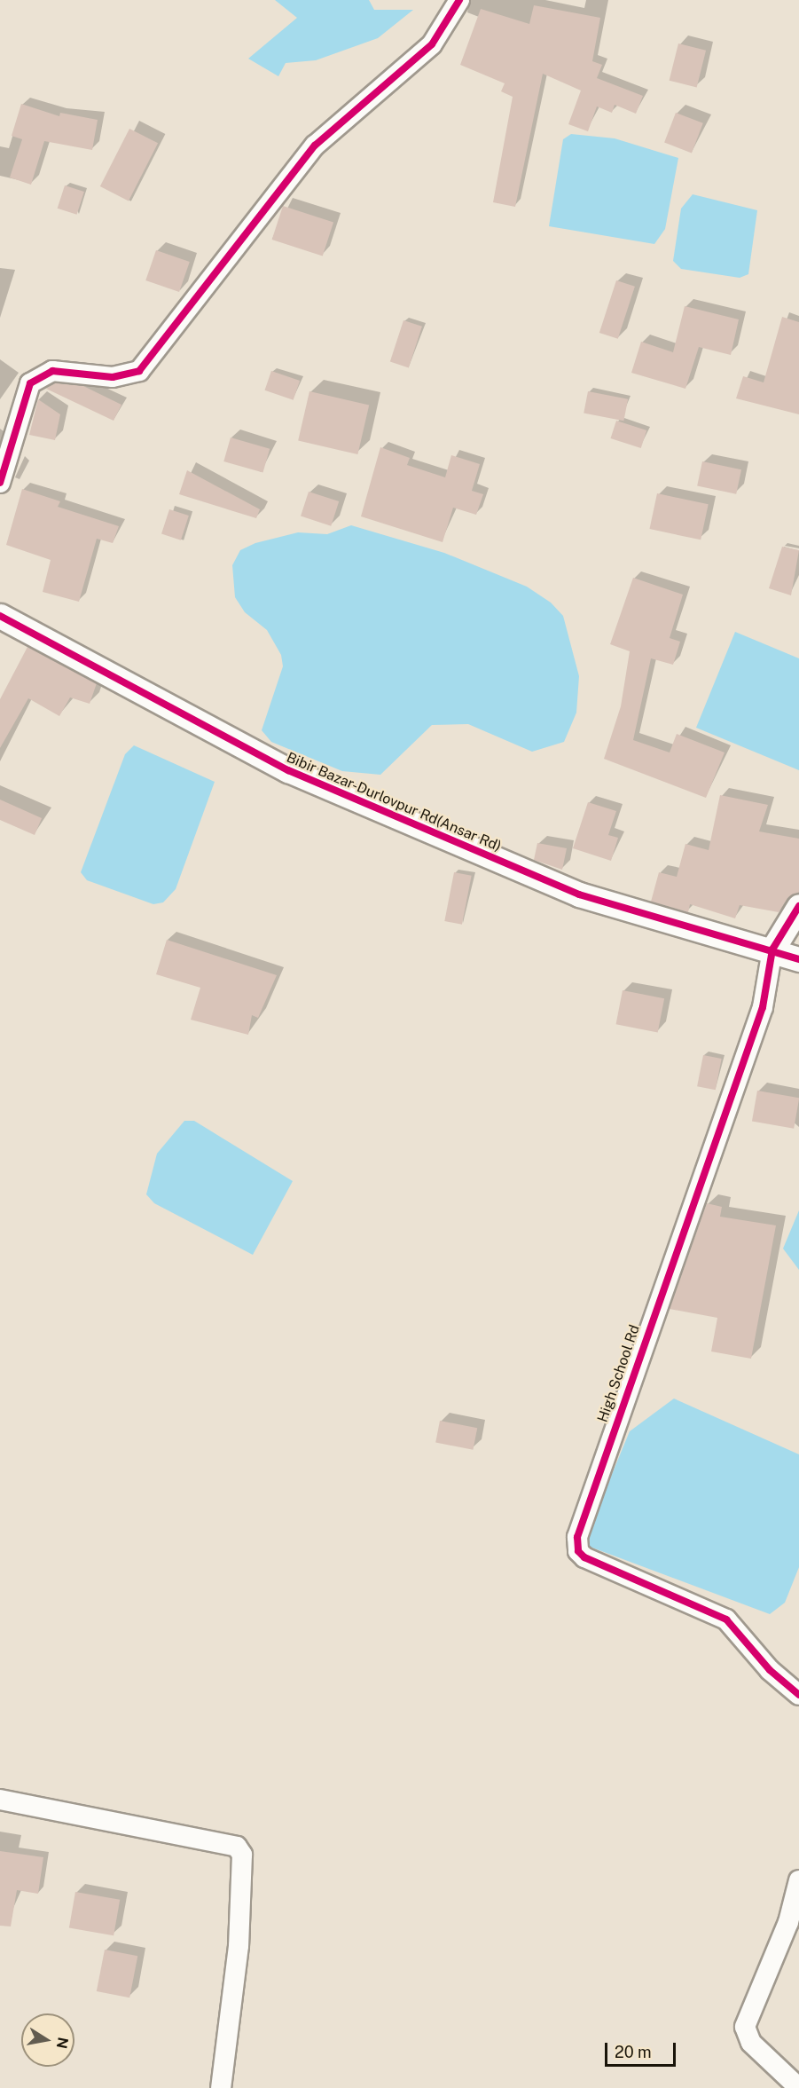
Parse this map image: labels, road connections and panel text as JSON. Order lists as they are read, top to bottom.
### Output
{
  "streets": {
    "street": ["Bibir Bazar-Durlovpur Rd(Ansar Rd)", "High School Rd"]
  },
  "crossings": [
    ["Bibir Bazar-Durlovpur Rd(Ansar Rd)", "High School Rd"]
  ],
  "scale_bar": "20 m",
  "north": "right"
}
